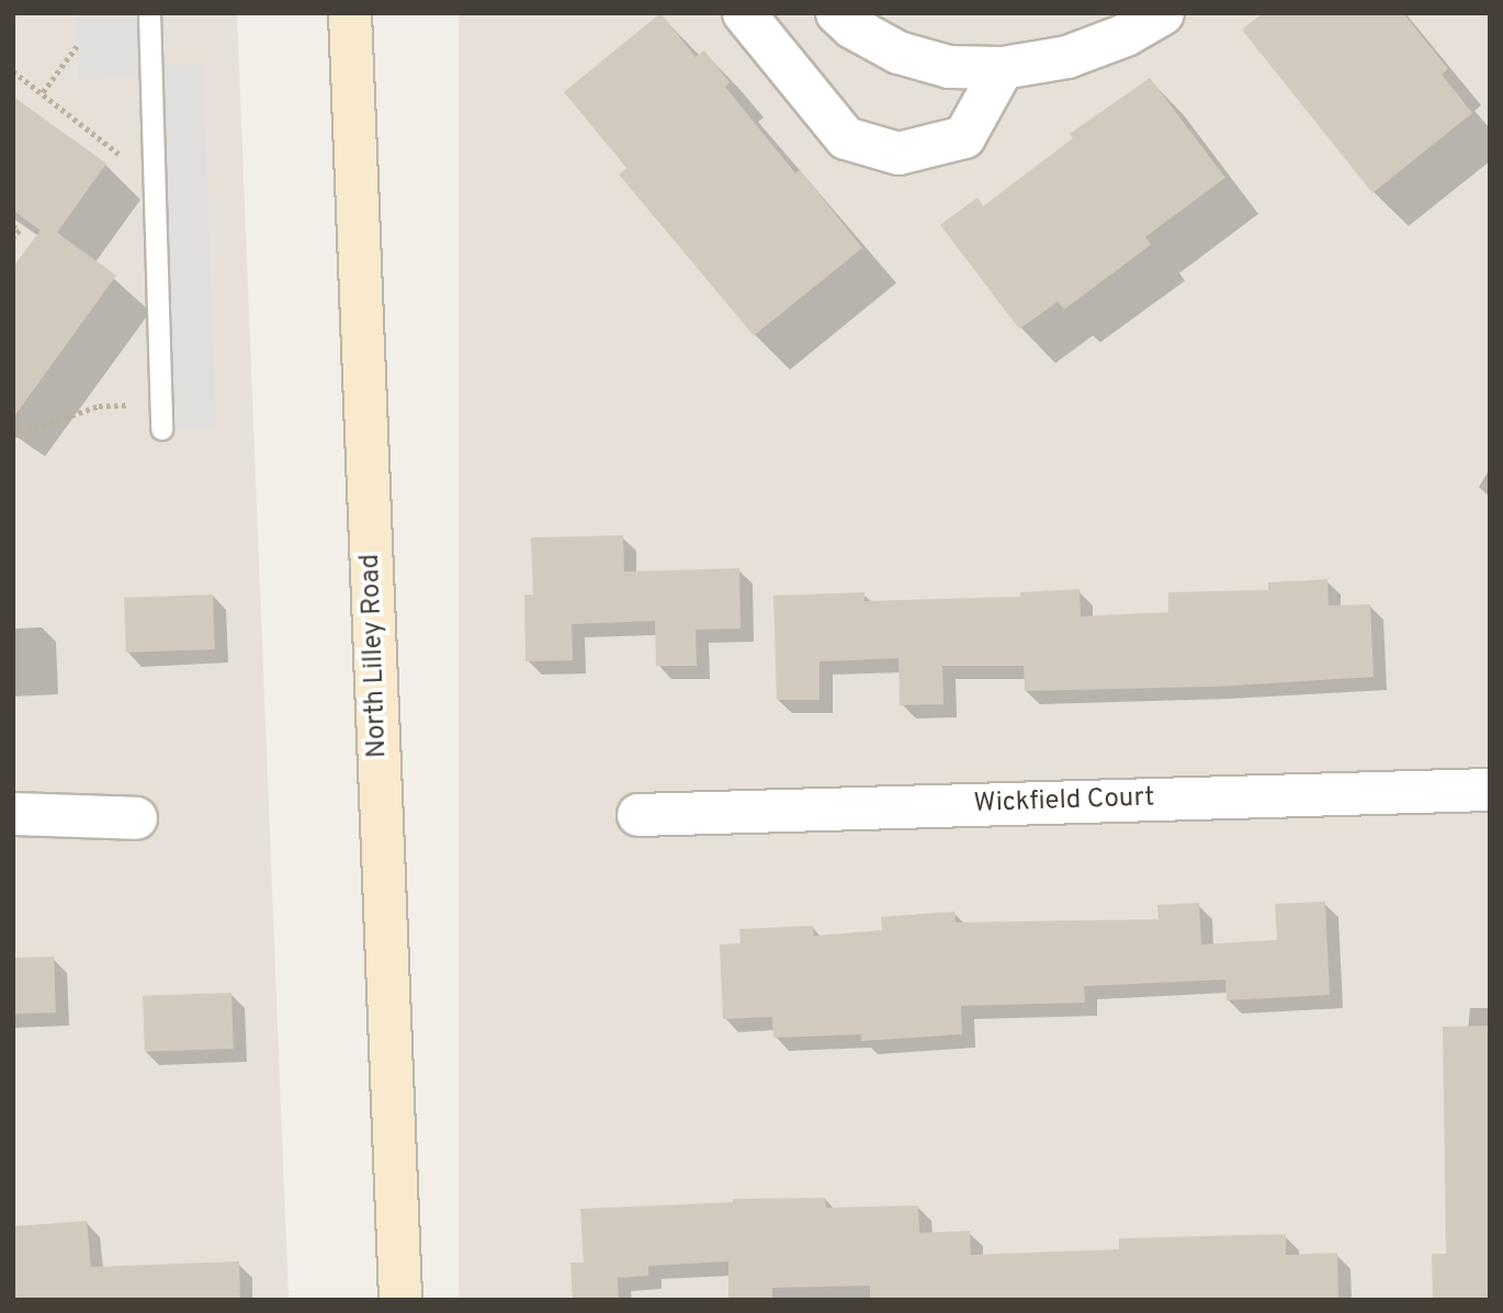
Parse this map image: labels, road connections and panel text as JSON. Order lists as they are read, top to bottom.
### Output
{
  "streets": {
    "street": ["North Lilley Road", "Wickfield Court"]
  }
}
